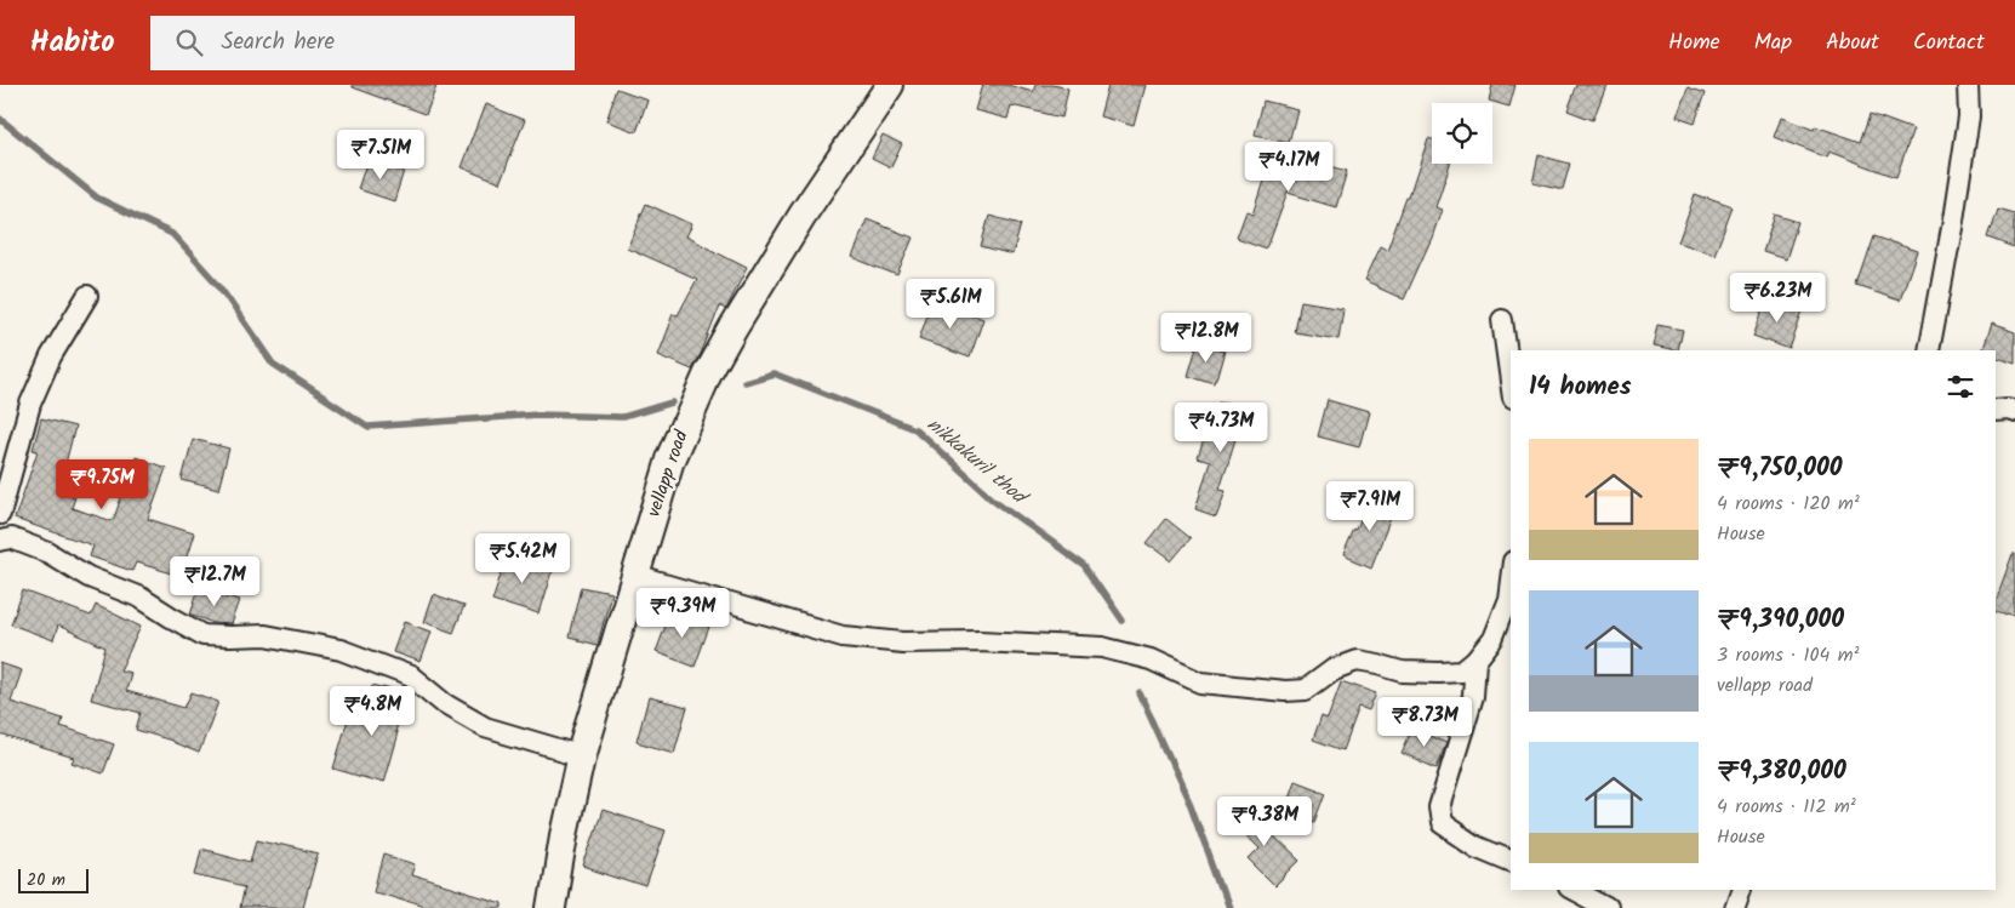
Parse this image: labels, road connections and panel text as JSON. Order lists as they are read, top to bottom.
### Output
{
  "streets": {
    "main road": ["vellapp road"]
  },
  "water": ["nikkakuril thod"],
  "scale_bar": "20 m",
  "page": {
    "header": "Habito",
    "search": "Search here",
    "nav": [
      "Home",
      "Map",
      "About",
      "Contact"
    ],
    "price": [
      "₹7.51M",
      "₹4.17M",
      "₹6.23M",
      "₹5.61M",
      "₹12.8M",
      "₹4.73M",
      "₹9.75M",
      "₹7.91M",
      "₹5.42M",
      "₹12.7M",
      "₹9.39M",
      "₹4.8M",
      "₹8.73M",
      "₹9.38M"
    ],
    "heading": "14 homes",
    "list": [
      {
        "name": "₹9,750,000",
        "note": "4 rooms · 120 m² · House"
      },
      {
        "name": "₹9,390,000",
        "note": "3 rooms · 104 m² · vellapp road"
      },
      {
        "name": "₹9,380,000",
        "note": "4 rooms · 112 m² · House"
      }
    ],
    "scale": "20 m"
  }
}
